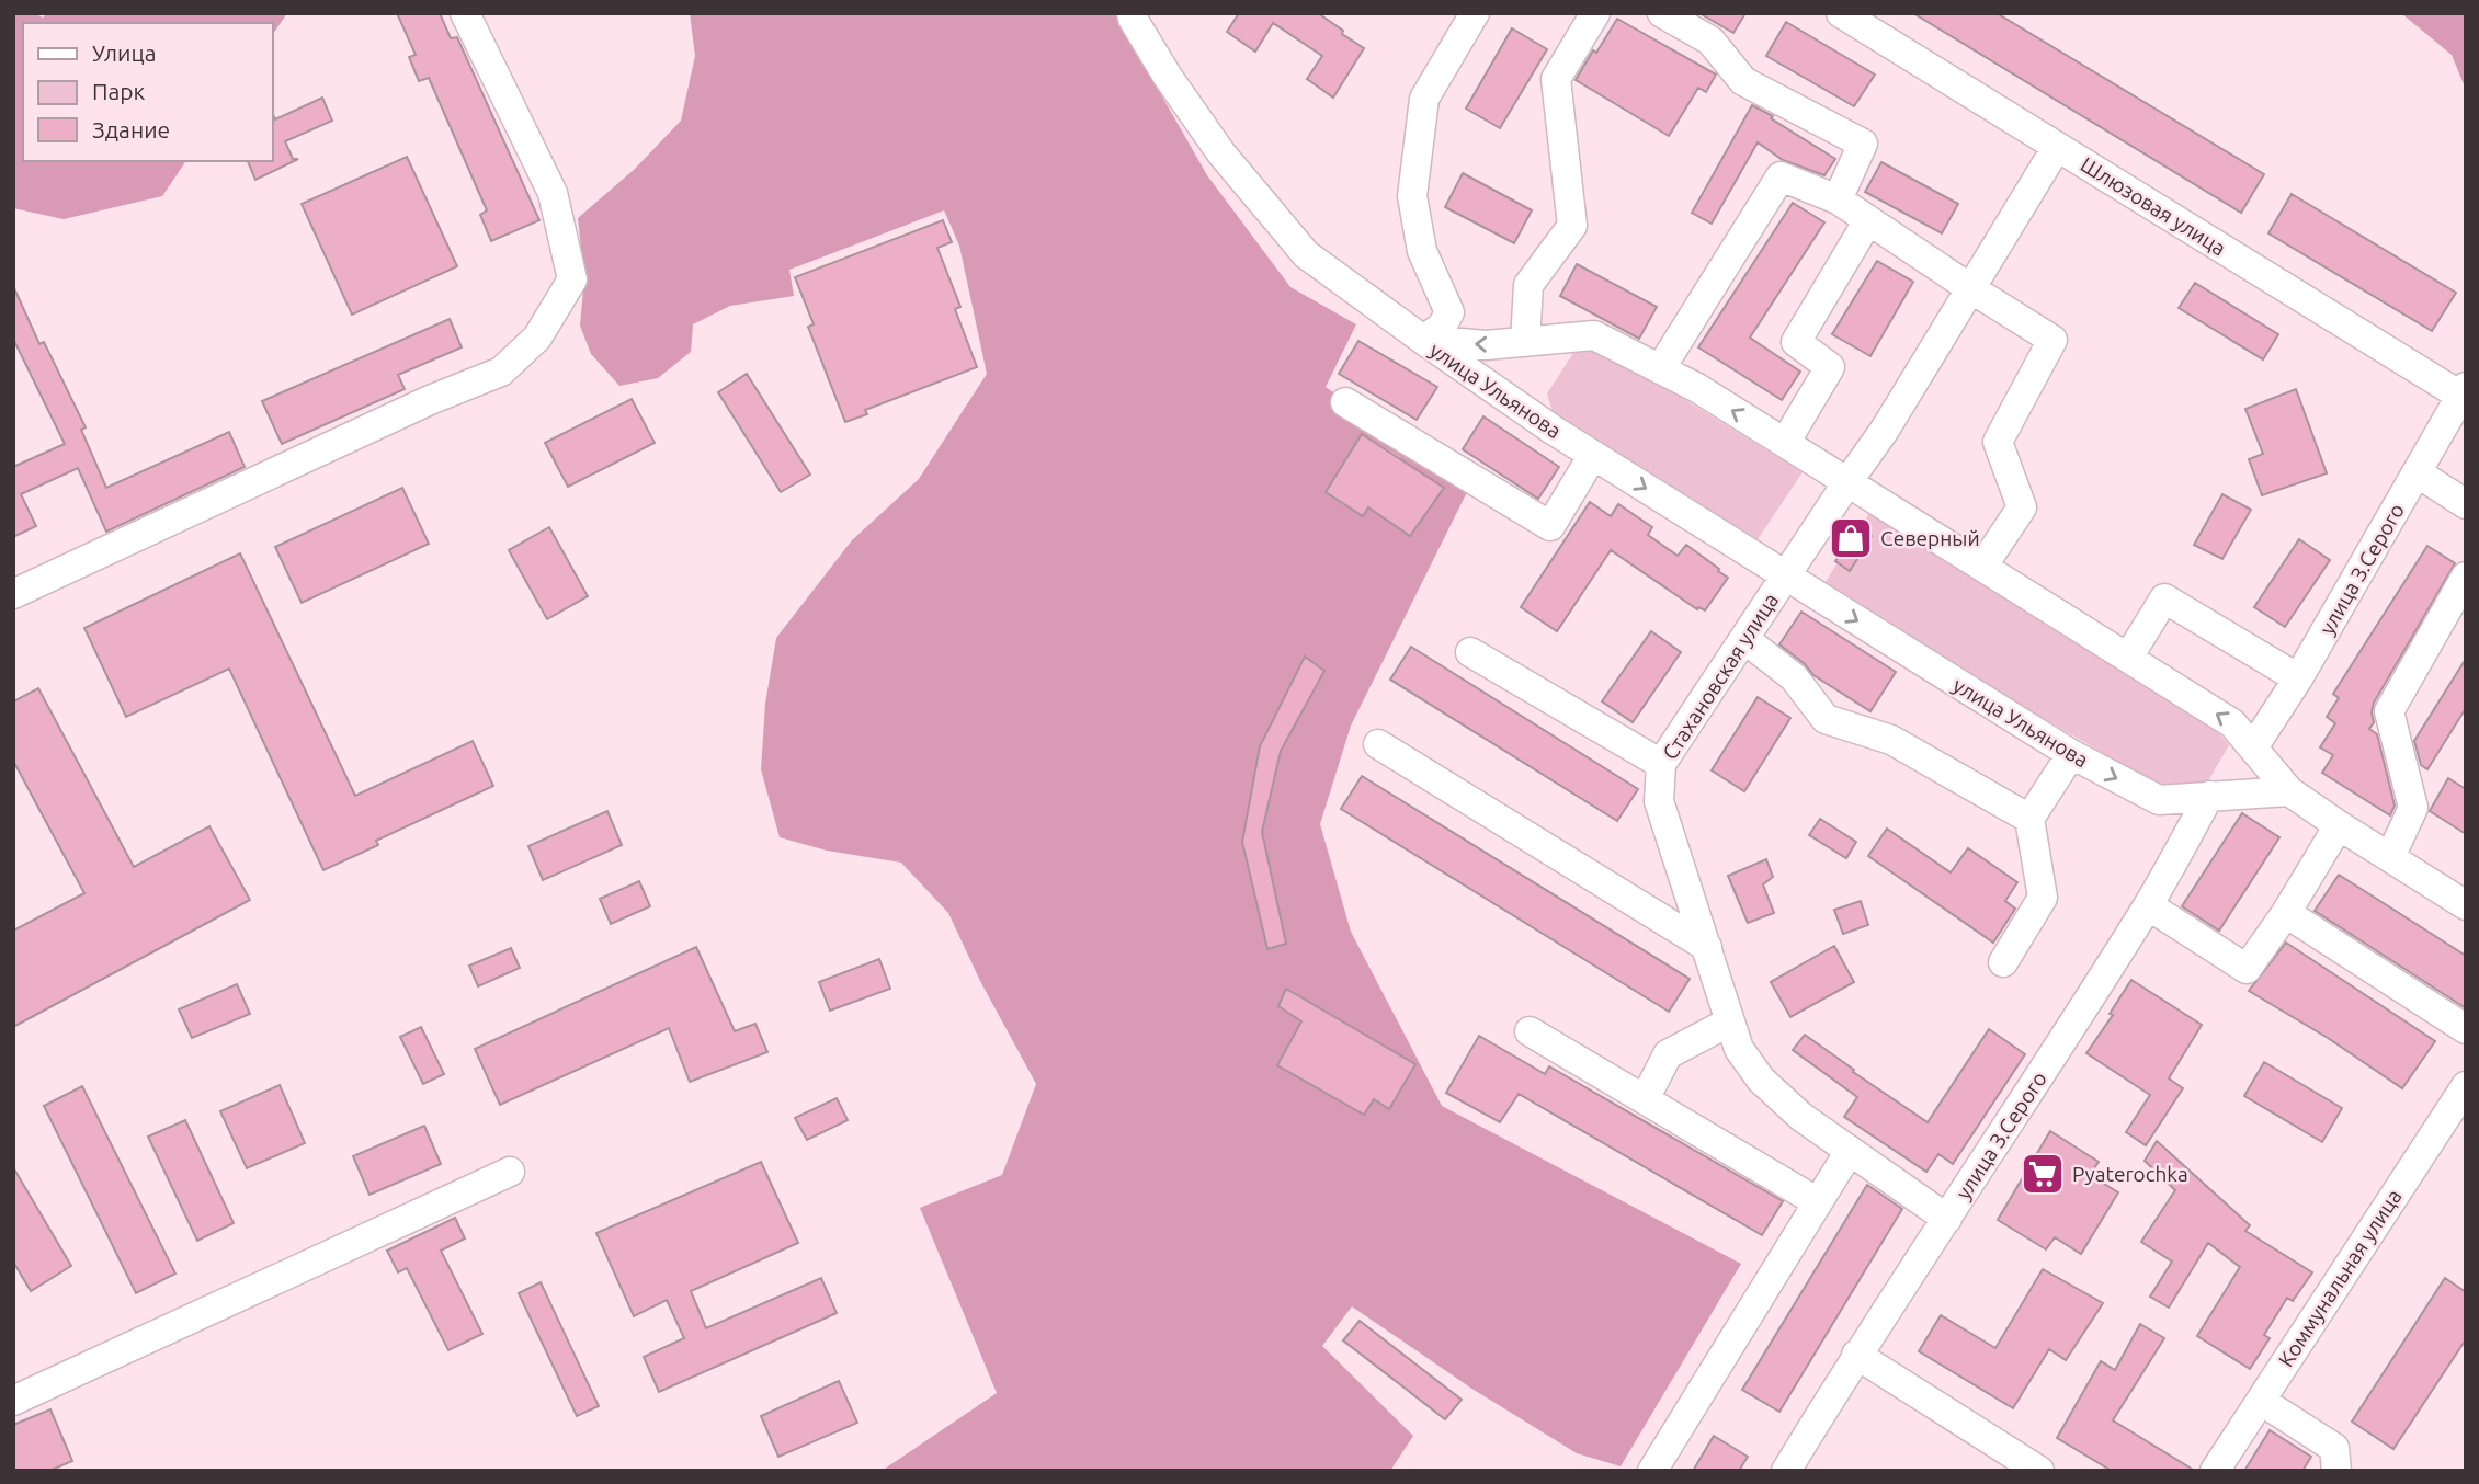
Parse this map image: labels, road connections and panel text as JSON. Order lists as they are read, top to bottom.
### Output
{
  "streets": {
    "street": [
      "Шлюзовая улица",
      "улица Ульянова",
      "улица З.Серого",
      "Стахановская улица",
      "Коммунальная улица"
    ]
  },
  "crossings": [
    ["Шлюзовая улица", "улица З.Серого"],
    ["Шлюзовая улица", "Стахановская улица"],
    ["улица Ульянова", "улица З.Серого"],
    ["улица Ульянова", "Стахановская улица"],
    ["улица З.Серого", "Стахановская улица"]
  ],
  "places": {
    "shop": ["Северный"],
    "supermarket": ["Pyaterochka"]
  },
  "legend": ["Улица", "Парк", "Здание"]
}
